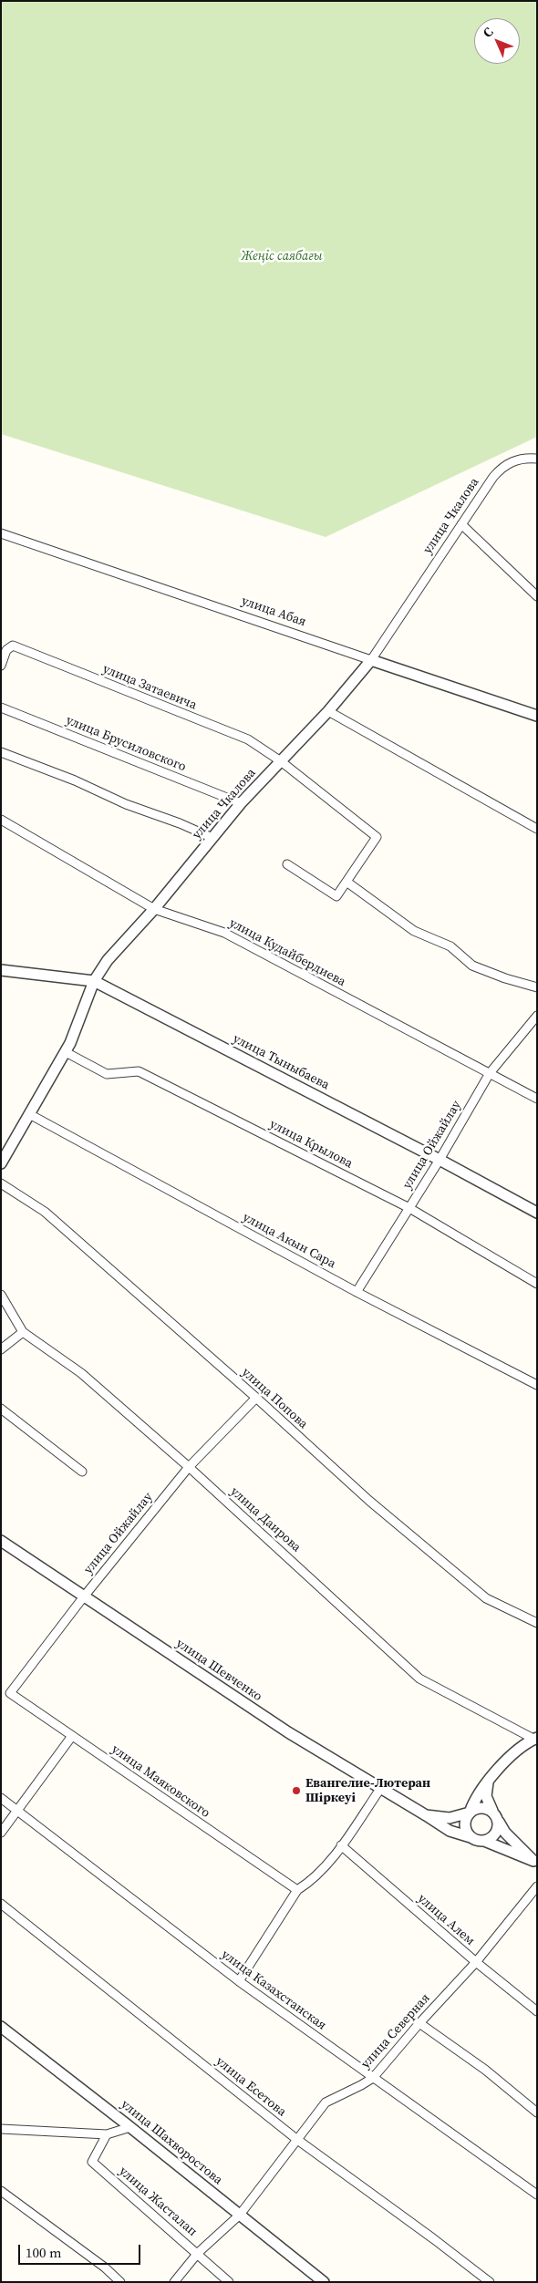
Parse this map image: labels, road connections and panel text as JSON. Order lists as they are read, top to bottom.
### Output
{
  "streets": {
    "street": [
      "улица Чкалова",
      "улица Абая",
      "улица Затаевича",
      "улица Брусиловского",
      "улица Кудайбердиева",
      "улица Тыныбаева",
      "улица Крылова",
      "улица Ойжайлау",
      "улица Акын Сара",
      "улица Попова",
      "улица Даирова",
      "улица Шевченко",
      "улица Маяковского",
      "улица Алем",
      "улица Казахстанская",
      "улица Северная",
      "улица Есетова",
      "улица Шахворостова",
      "улица Жасталап"
    ]
  },
  "crossings": [
    ["улица Чкалова", "улица Абая"],
    ["улица Чкалова", "улица Затаевича"],
    ["улица Чкалова", "улица Брусиловского"],
    ["улица Чкалова", "улица Кудайбердиева"],
    ["улица Чкалова", "улица Тыныбаева"],
    ["улица Чкалова", "улица Крылова"],
    ["улица Чкалова", "улица Акын Сара"],
    ["улица Кудайбердиева", "улица Ойжайлау"],
    ["улица Тыныбаева", "улица Ойжайлау"],
    ["улица Крылова", "улица Ойжайлау"],
    ["улица Ойжайлау", "улица Акын Сара"],
    ["улица Ойжайлау", "улица Попова"],
    ["улица Ойжайлау", "улица Даирова"],
    ["улица Ойжайлау", "улица Шевченко"],
    ["улица Ойжайлау", "улица Маяковского"],
    ["улица Алем", "улица Северная"],
    ["улица Казахстанская", "улица Северная"],
    ["улица Северная", "улица Есетова"],
    ["улица Северная", "улица Шахворостова"],
    ["улица Северная", "улица Жасталап"]
  ],
  "parks": ["Жеңіс саябағы"],
  "places": ["Евангелие-Лютеран Шіркеуі"],
  "scale_bar": "100 m",
  "north": "top left"
}
